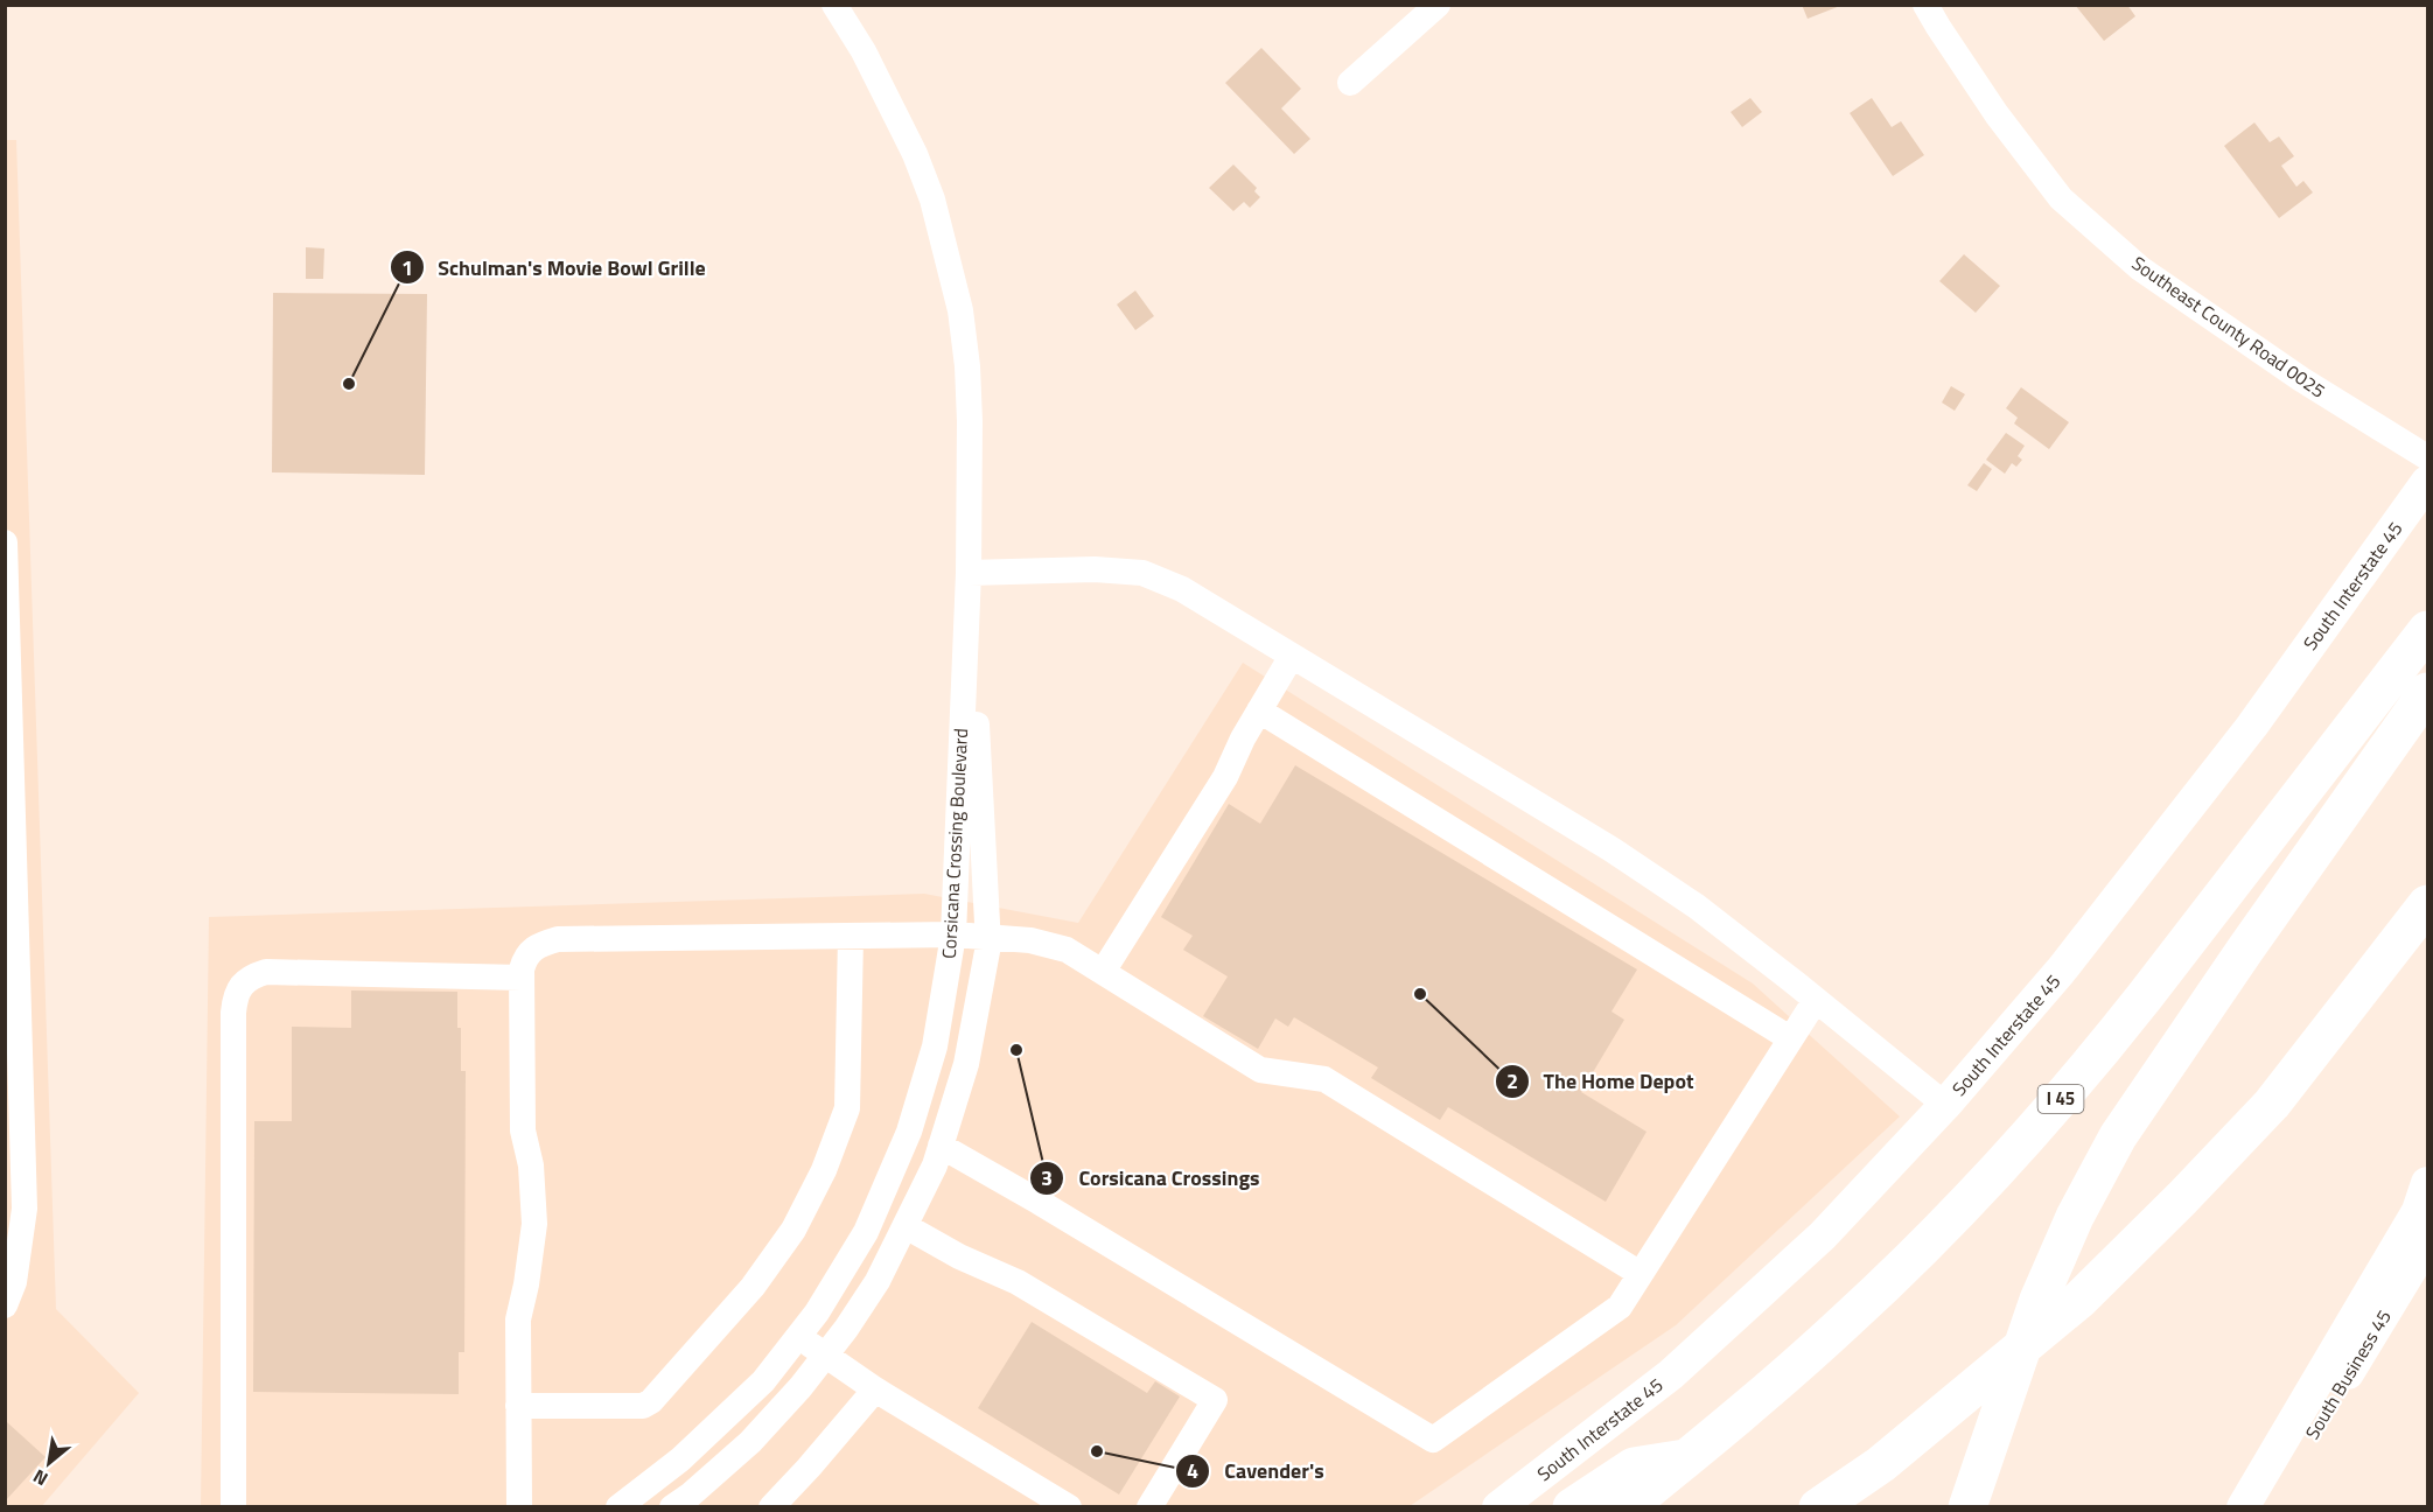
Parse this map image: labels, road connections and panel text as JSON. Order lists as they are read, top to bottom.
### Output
{
  "streets": {
    "highway": ["I 45"],
    "main road": ["South Interstate 45", "South Business 45"],
    "street": ["Southeast County Road 0025", "Corsicana Crossing Boulevard"]
  },
  "places": [
    "Schulman's Movie Bowl Grille",
    "The Home Depot",
    "Corsicana Crossings",
    "Cavender's"
  ],
  "north": "bottom left"
}
